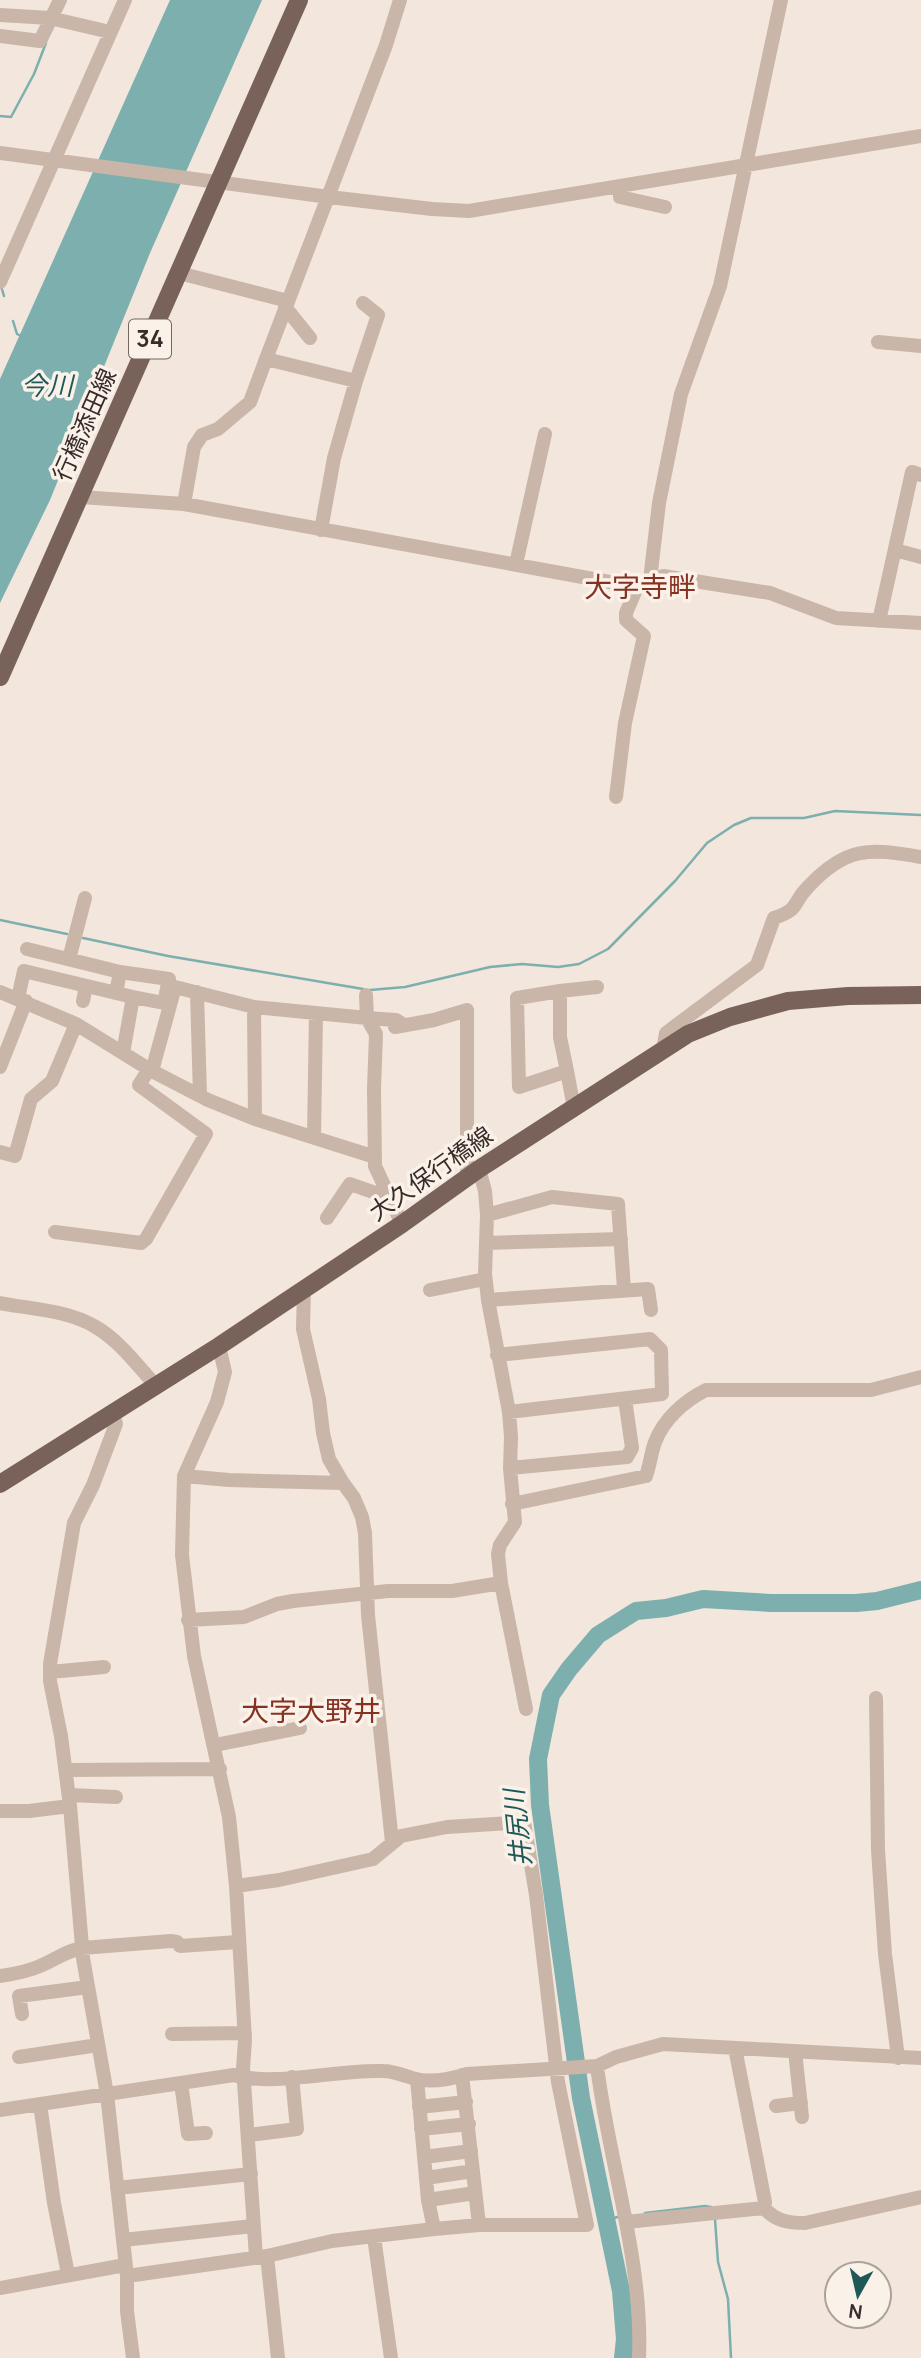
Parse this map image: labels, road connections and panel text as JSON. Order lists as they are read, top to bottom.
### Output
{
  "streets": {
    "main road": ["34", "行橋添田線", "大久保行橋線"]
  },
  "districts": ["大字寺畔", "大字大野井"],
  "water": ["今川", "井尻川"],
  "north": "bottom"
}
